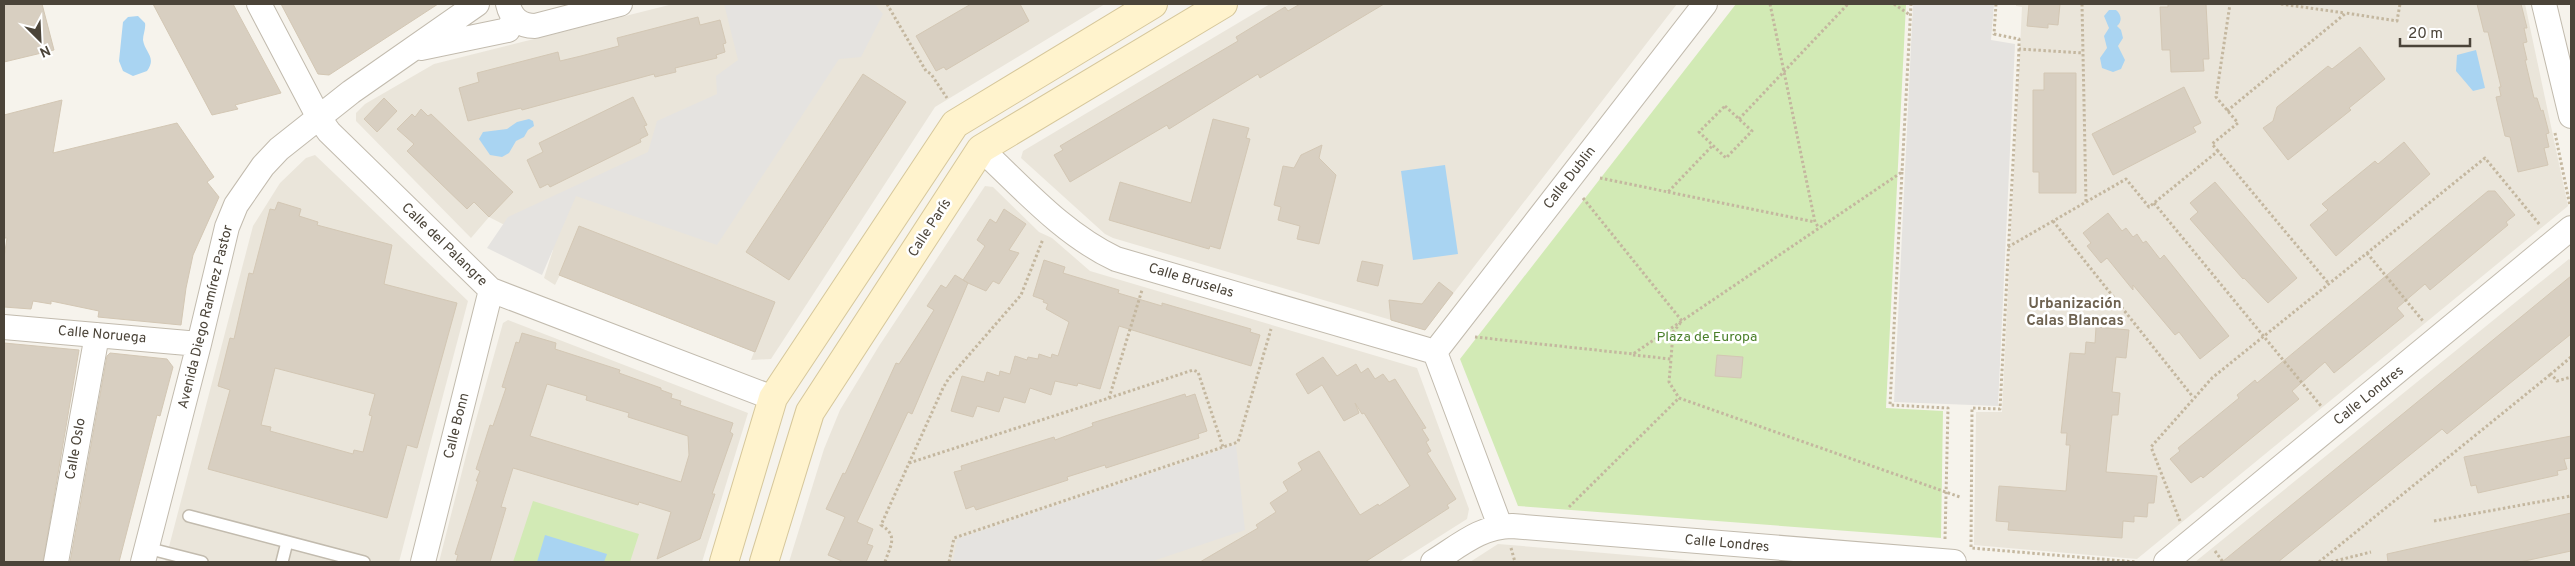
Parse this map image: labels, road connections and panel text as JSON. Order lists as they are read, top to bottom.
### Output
{
  "streets": {
    "main road": ["Calle París"],
    "street": [
      "Calle Dublin",
      "Calle del Palangre",
      "Calle Bruselas",
      "Avenida Diego Ramírez Pastor",
      "Calle Noruega",
      "Calle Londres",
      "Calle Bonn",
      "Calle Oslo"
    ]
  },
  "crossings": [
    ["Calle Dublin", "Calle Bruselas"],
    ["Calle París", "Calle Bruselas"],
    ["Calle del Palangre", "Avenida Diego Ramírez Pastor"],
    ["Calle del Palangre", "Calle Bonn"],
    ["Avenida Diego Ramírez Pastor", "Calle Noruega"],
    ["Calle Noruega", "Calle Oslo"]
  ],
  "districts": ["Urbanización Calas Blancas"],
  "parks": ["Plaza de Europa"],
  "scale_bar": "20 m",
  "north": "bottom right"
}
